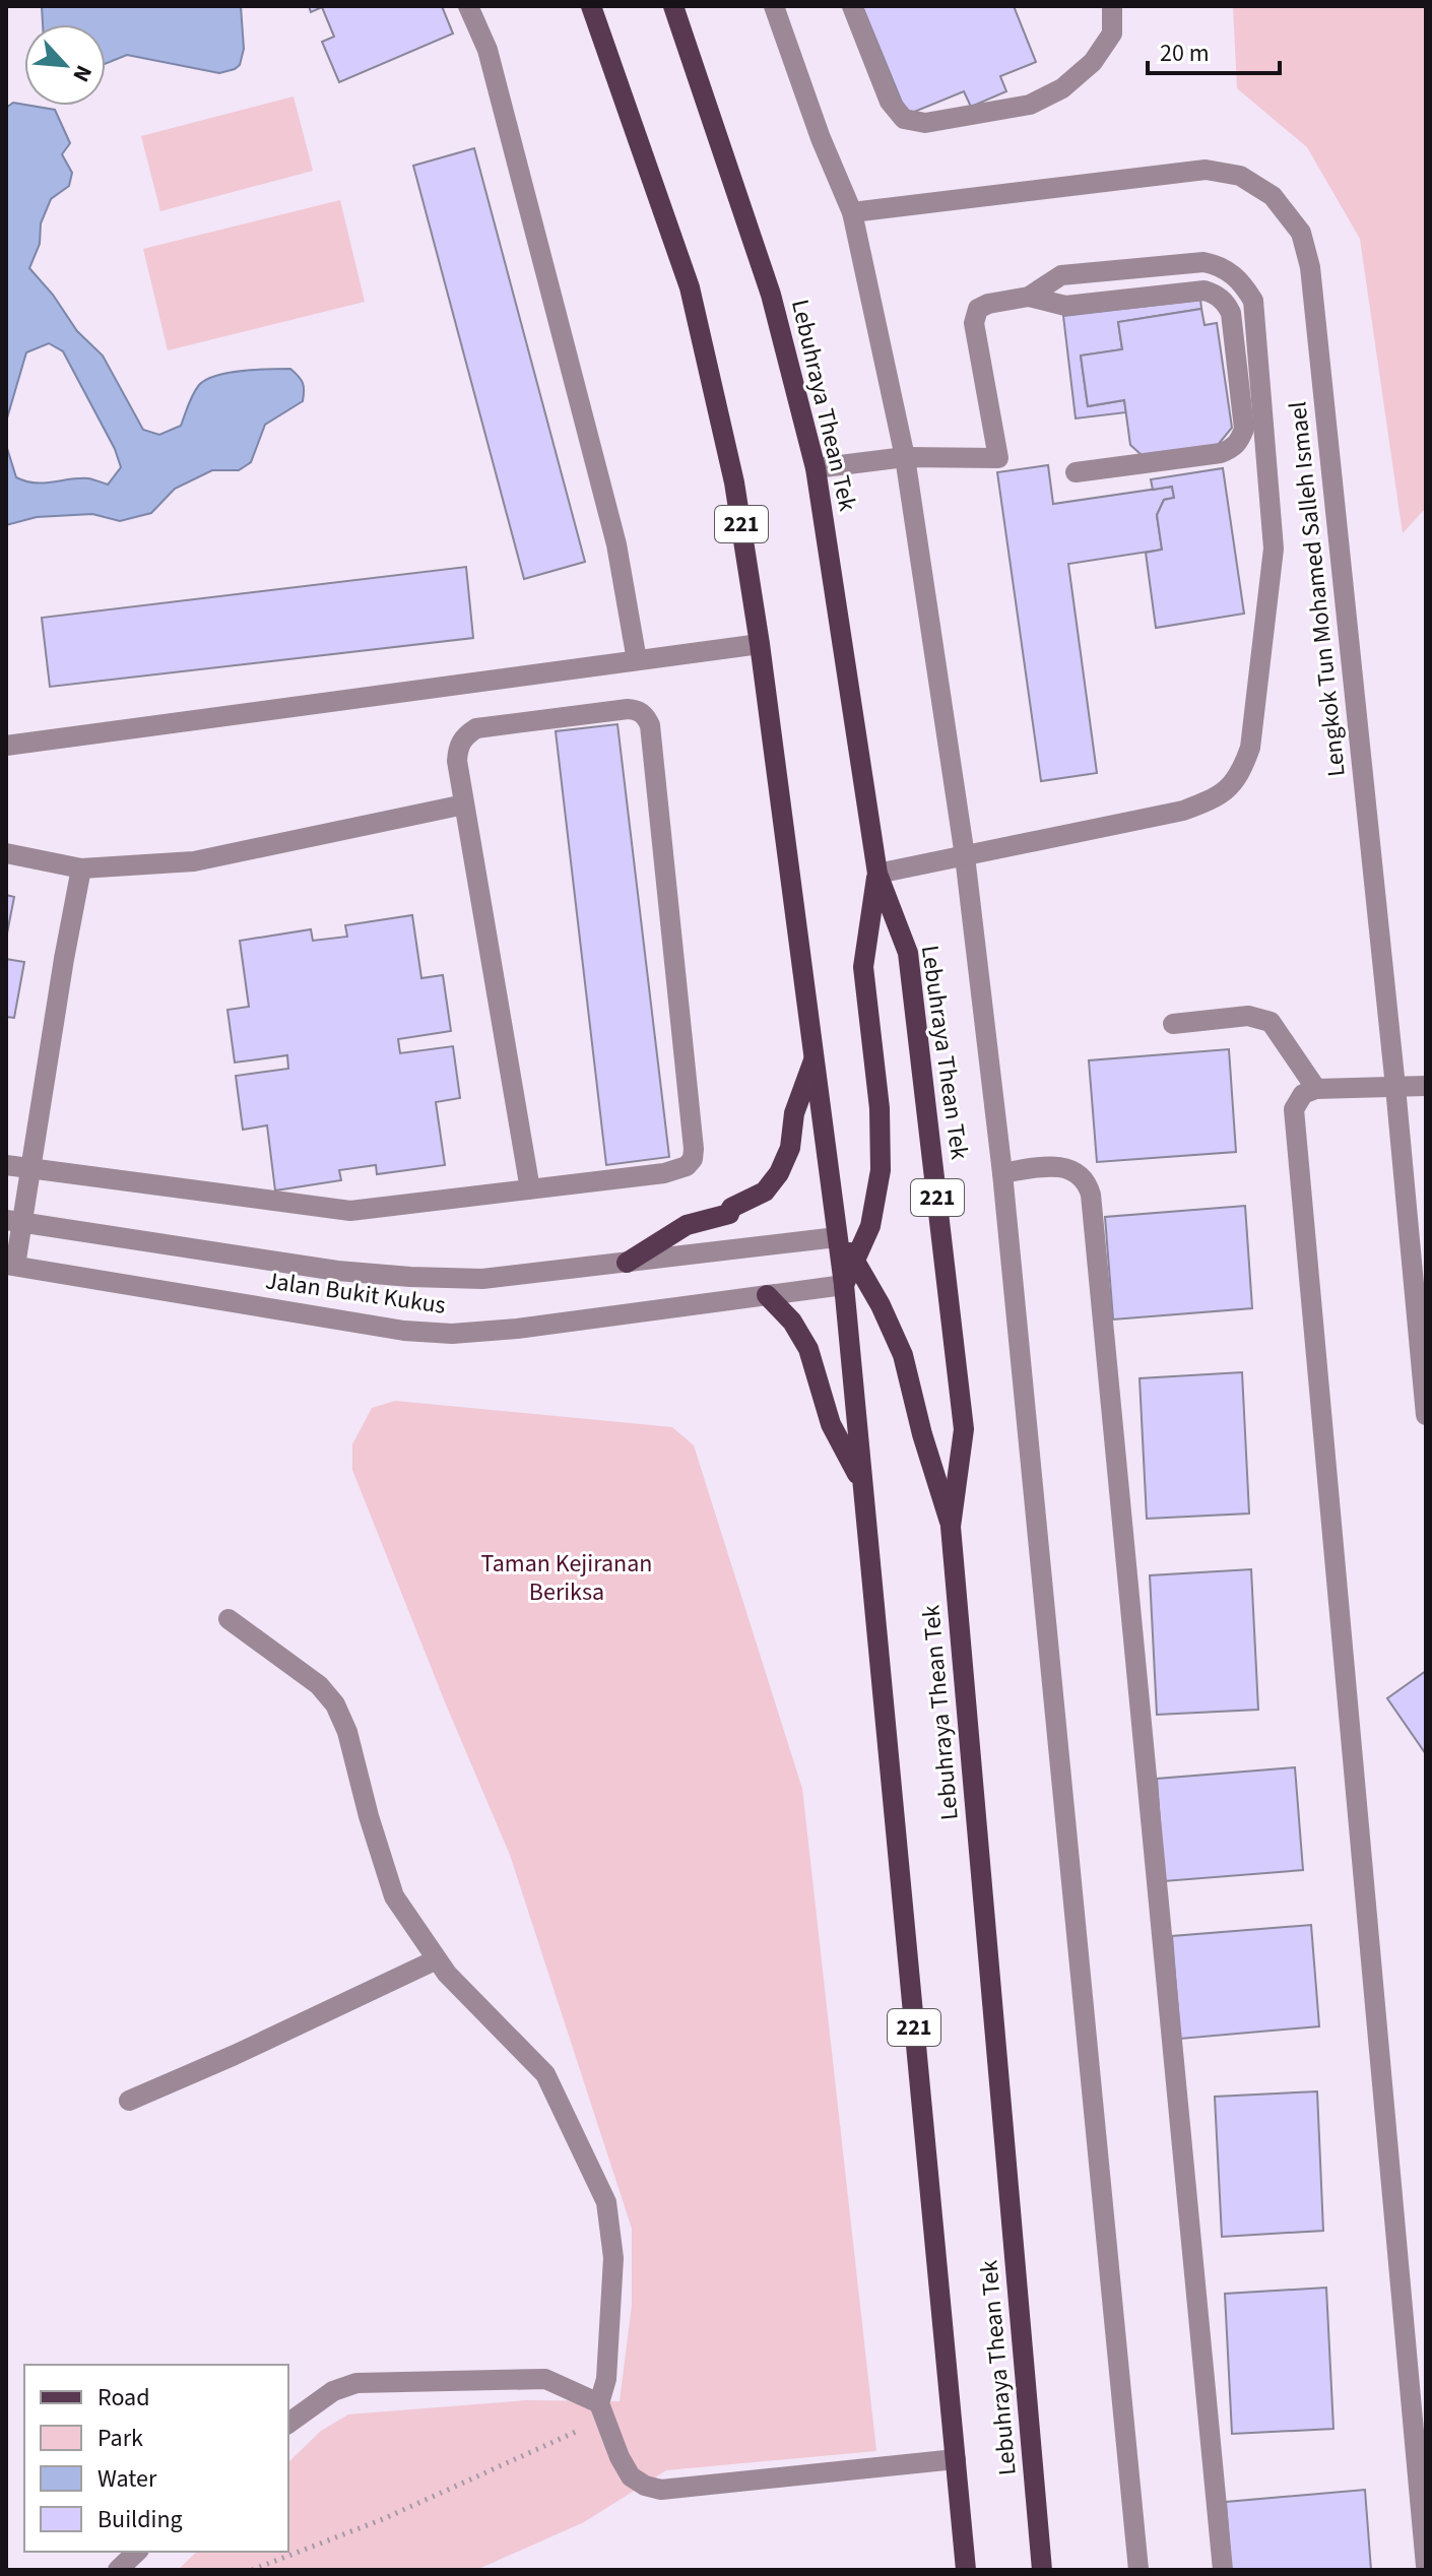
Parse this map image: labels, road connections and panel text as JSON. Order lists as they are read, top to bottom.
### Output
{
  "streets": {
    "main road": ["Lebuhraya Thean Tek", "221"],
    "street": ["Lengkok Tun Mohamed Salleh Ismael", "Jalan Bukit Kukus"]
  },
  "crossings": [
    ["Lebuhraya Thean Tek", "221"],
    ["Lebuhraya Thean Tek", "Jalan Bukit Kukus"]
  ],
  "parks": ["Taman Kejiranan Beriksa"],
  "legend": [
    "Road",
    "Park",
    "Water",
    "Building"
  ],
  "scale_bar": "20 m",
  "north": "bottom right"
}
